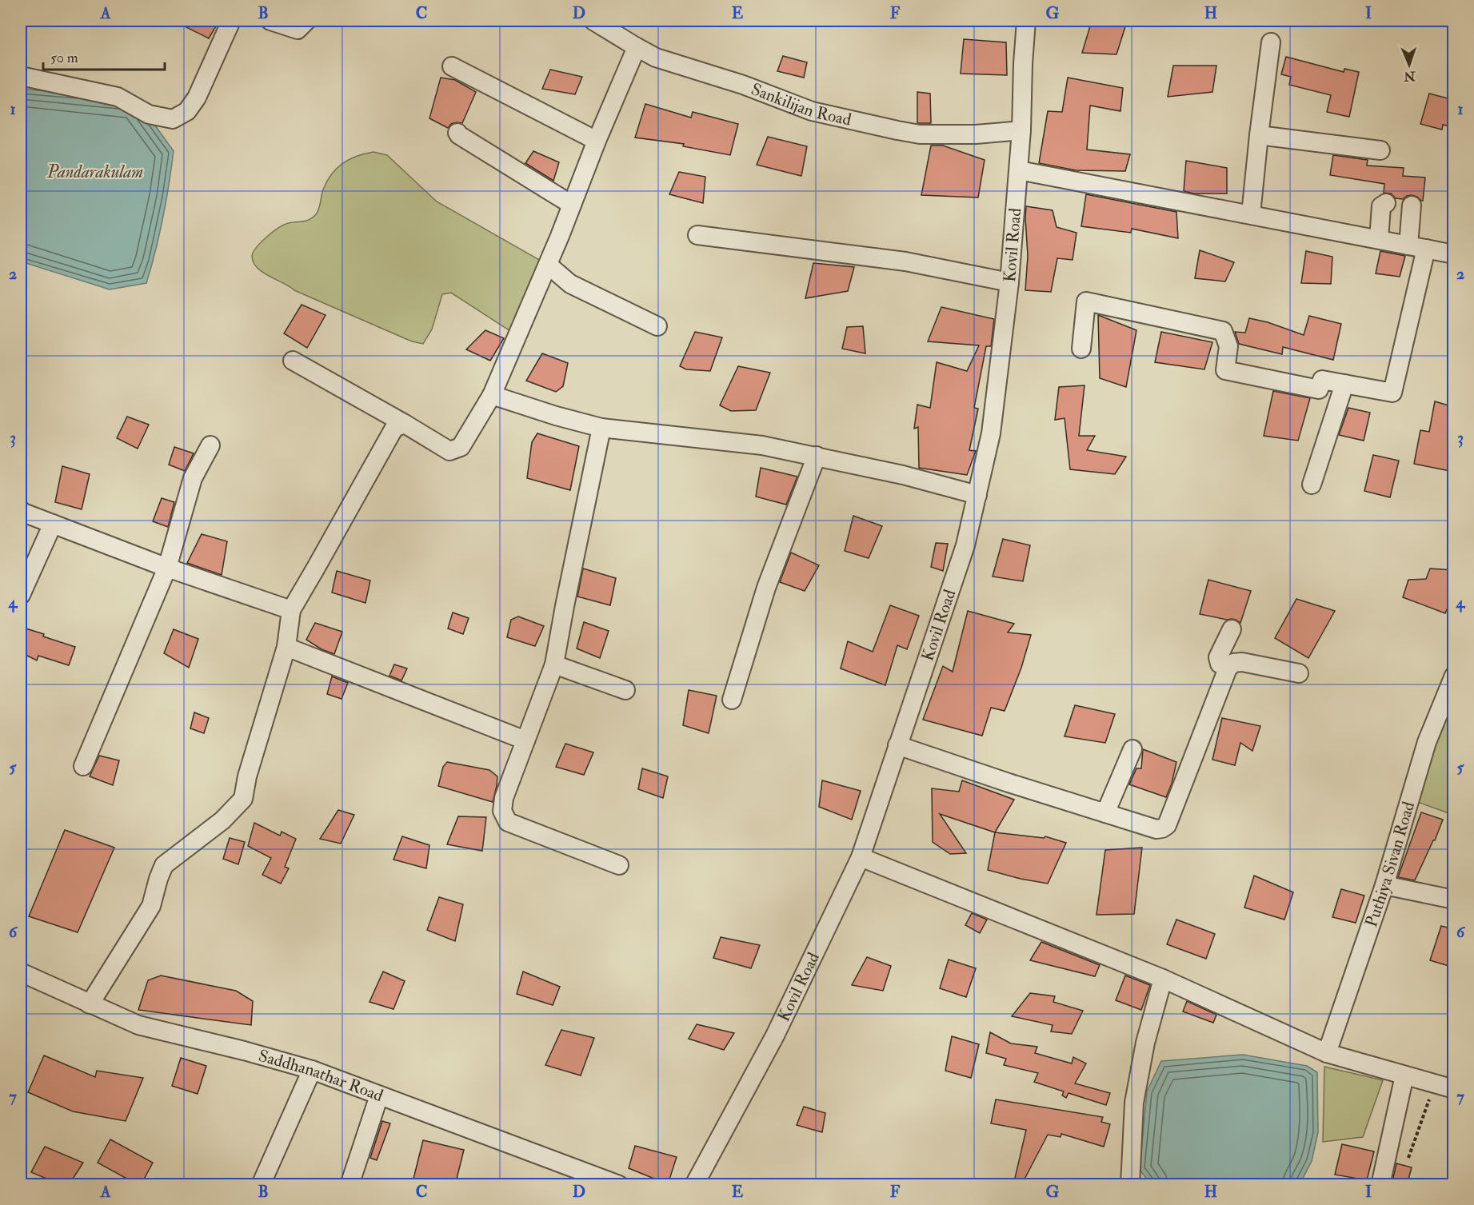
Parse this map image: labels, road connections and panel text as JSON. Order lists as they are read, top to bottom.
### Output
{
  "streets": {
    "street": [
      "Sankilijan Road",
      "Kovil Road",
      "Puthiya Sivan Road",
      "Saddhanathar Road"
    ]
  },
  "crossings": [
    ["Sankilijan Road", "Kovil Road"]
  ],
  "water": ["Pandarakulam"],
  "scale_bar": "50 m",
  "north": "bottom",
  "grid": {
    "columns": [
      "A",
      "B",
      "C",
      "D",
      "E",
      "F",
      "G",
      "H",
      "I"
    ],
    "rows": [
      "1",
      "2",
      "3",
      "4",
      "5",
      "6",
      "7"
    ]
  }
}
